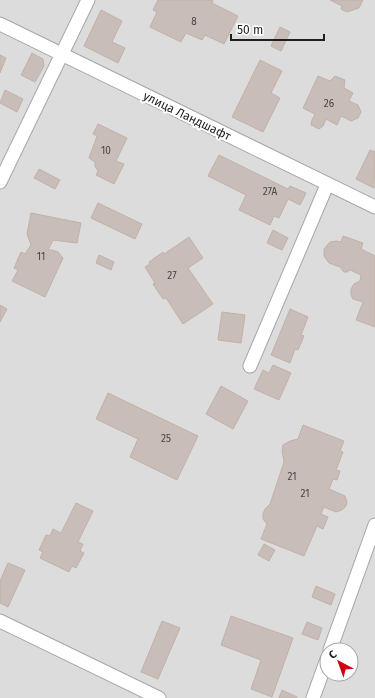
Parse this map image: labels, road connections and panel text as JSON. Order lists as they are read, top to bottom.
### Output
{
  "streets": {
    "street": ["улица Ландшафт"]
  },
  "house_numbers": [
    "8",
    "26",
    "10",
    "27А",
    "11",
    "27",
    "25",
    "21",
    "21"
  ],
  "scale_bar": "50 m",
  "north": "top left"
}
